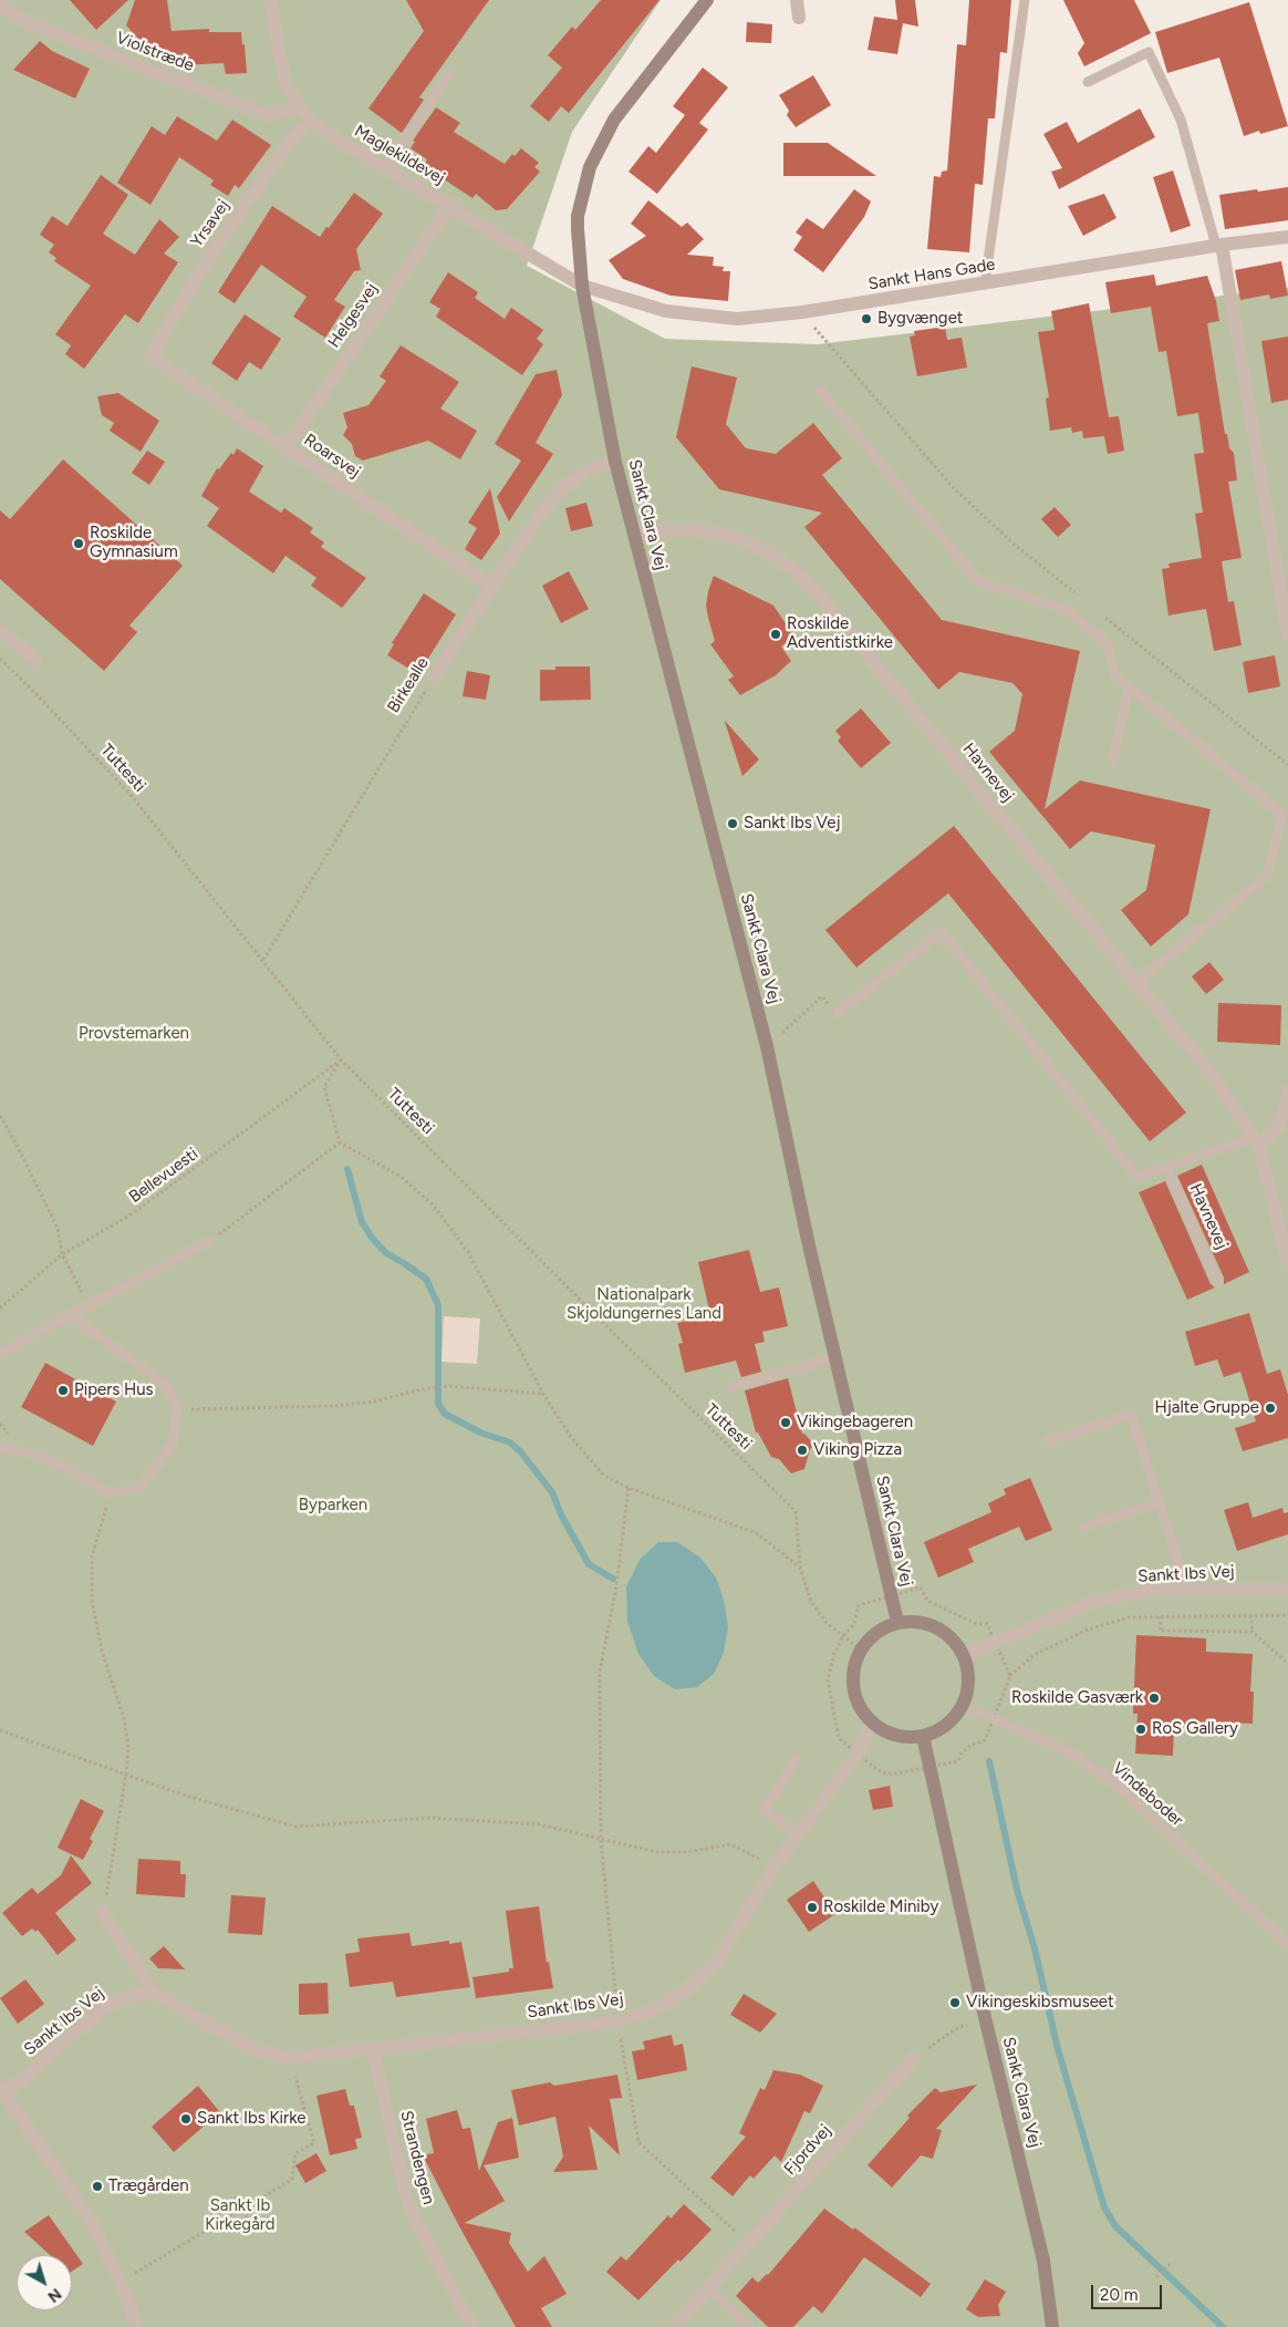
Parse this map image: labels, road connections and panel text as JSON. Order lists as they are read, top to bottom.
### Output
{
  "streets": {
    "main road": ["Sankt Clara Vej"],
    "street": [
      "Violstræde",
      "Maglekildevej",
      "Yrsavej",
      "Sankt Hans Gade",
      "Helgesvej",
      "Roarsvej",
      "Birkealle",
      "Havnevej",
      "Sankt Ibs Vej",
      "Fjordvej",
      "Strandengen"
    ],
    "lane": ["Vindeboder"],
    "path": ["Tuttesti", "Bellevuesti"]
  },
  "crossings": [
    ["Violstræde", "Maglekildevej"],
    ["Maglekildevej", "Yrsavej"],
    ["Maglekildevej", "Sankt Hans Gade"],
    ["Maglekildevej", "Helgesvej"],
    ["Maglekildevej", "Sankt Clara Vej"],
    ["Yrsavej", "Roarsvej"],
    ["Sankt Hans Gade", "Sankt Clara Vej"],
    ["Helgesvej", "Roarsvej"],
    ["Roarsvej", "Birkealle"],
    ["Sankt Clara Vej", "Birkealle"],
    ["Sankt Clara Vej", "Tuttesti"],
    ["Sankt Clara Vej", "Havnevej"],
    ["Sankt Clara Vej", "Sankt Ibs Vej"],
    ["Sankt Clara Vej", "Vindeboder"],
    ["Birkealle", "Tuttesti"],
    ["Tuttesti", "Bellevuesti"],
    ["Tuttesti", "Sankt Ibs Vej"],
    ["Tuttesti", "Vindeboder"],
    ["Sankt Ibs Vej", "Vindeboder"],
    ["Sankt Ibs Vej", "Strandengen"]
  ],
  "parks": [
    "Provstemarken",
    "Nationalpark Skjoldungernes Land",
    "Byparken",
    "Sankt Ib Kirkegård"
  ],
  "places": [
    "Bygvænget",
    "Roskilde Gymnasium",
    "Roskilde Adventistkirke",
    "Sankt Ibs Vej",
    "Pipers Hus",
    "Hjalte Gruppe",
    "Vikingebageren",
    "Viking Pizza",
    "Roskilde Gasværk",
    "RoS Gallery",
    "Roskilde Miniby",
    "Vikingeskibsmuseet",
    "Sankt Ibs Kirke",
    "Trægården"
  ],
  "scale_bar": "20 m",
  "north": "bottom right"
}
